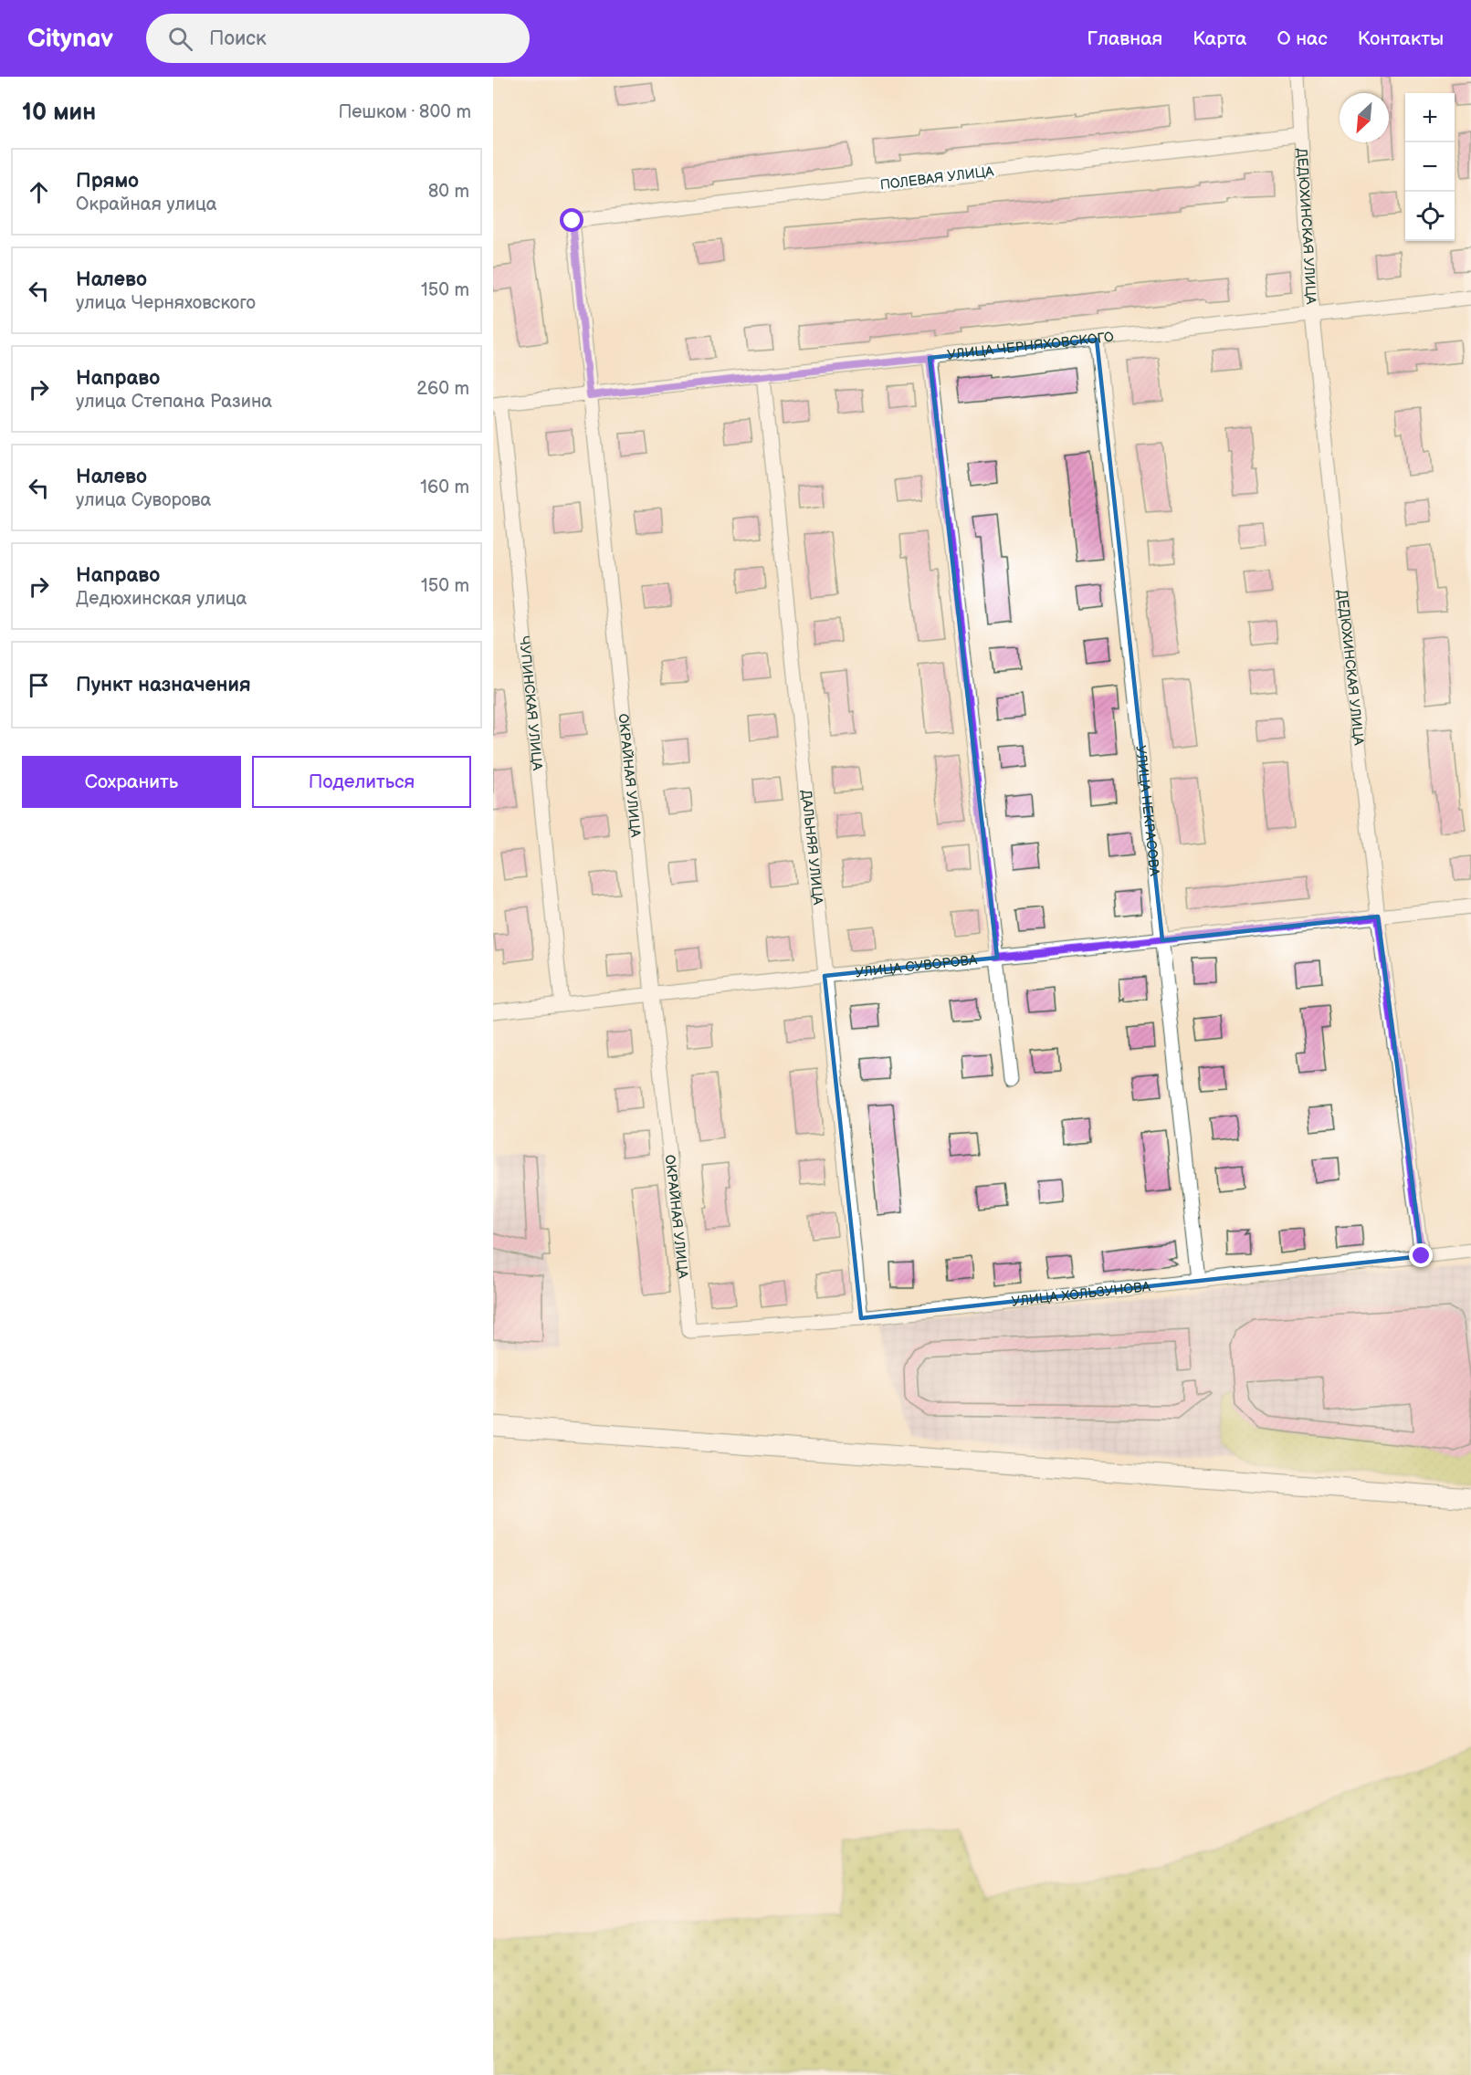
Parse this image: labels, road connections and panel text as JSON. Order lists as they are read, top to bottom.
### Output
{
  "streets": {
    "street": [
      "ПОЛЕВАЯ УЛИЦА",
      "ДЕДЮХИНСКАЯ УЛИЦА",
      "УЛИЦА ЧЕРНЯХОВСКОГО",
      "ЧУПИНСКАЯ УЛИЦА",
      "ОКРАЙНАЯ УЛИЦА",
      "УЛИЦА НЕКРАСОВА",
      "ДАЛЬНЯЯ УЛИЦА",
      "УЛИЦА СУВОРОВА",
      "УЛИЦА ХОЛЬЗУНОВА"
    ]
  },
  "crossings": [
    ["ПОЛЕВАЯ УЛИЦА", "ДЕДЮХИНСКАЯ УЛИЦА"],
    ["ПОЛЕВАЯ УЛИЦА", "ОКРАЙНАЯ УЛИЦА"],
    ["ДЕДЮХИНСКАЯ УЛИЦА", "УЛИЦА ЧЕРНЯХОВСКОГО"],
    ["ДЕДЮХИНСКАЯ УЛИЦА", "УЛИЦА СУВОРОВА"],
    ["ДЕДЮХИНСКАЯ УЛИЦА", "УЛИЦА ХОЛЬЗУНОВА"],
    ["УЛИЦА ЧЕРНЯХОВСКОГО", "ЧУПИНСКАЯ УЛИЦА"],
    ["УЛИЦА ЧЕРНЯХОВСКОГО", "ОКРАЙНАЯ УЛИЦА"],
    ["УЛИЦА ЧЕРНЯХОВСКОГО", "УЛИЦА НЕКРАСОВА"],
    ["УЛИЦА ЧЕРНЯХОВСКОГО", "ДАЛЬНЯЯ УЛИЦА"],
    ["ЧУПИНСКАЯ УЛИЦА", "УЛИЦА СУВОРОВА"],
    ["ОКРАЙНАЯ УЛИЦА", "УЛИЦА СУВОРОВА"],
    ["ОКРАЙНАЯ УЛИЦА", "УЛИЦА ХОЛЬЗУНОВА"],
    ["УЛИЦА НЕКРАСОВА", "УЛИЦА СУВОРОВА"],
    ["УЛИЦА НЕКРАСОВА", "УЛИЦА ХОЛЬЗУНОВА"],
    ["ДАЛЬНЯЯ УЛИЦА", "УЛИЦА СУВОРОВА"],
    ["ДАЛЬНЯЯ УЛИЦА", "УЛИЦА ХОЛЬЗУНОВА"]
  ],
  "north": "bottom left",
  "page": {
    "header": "Citynav",
    "search": "Поиск",
    "nav": [
      "Главная",
      "Карта",
      "О нас",
      "Контакты"
    ],
    "heading": ["10 мин", "Пешком · 800 m"],
    "map_buttons": ["+", "−"],
    "list": [
      ["Прямо", "Окрайная улица", "80 m"],
      ["Налево", "улица Черняховского", "150 m"],
      ["Направо", "улица Степана Разина", "260 m"],
      ["Налево", "улица Суворова", "160 m"],
      ["Направо", "Дедюхинская улица", "150 m"],
      "Пункт назначения"
    ],
    "buttons": ["Сохранить", "Поделиться"]
  }
}
